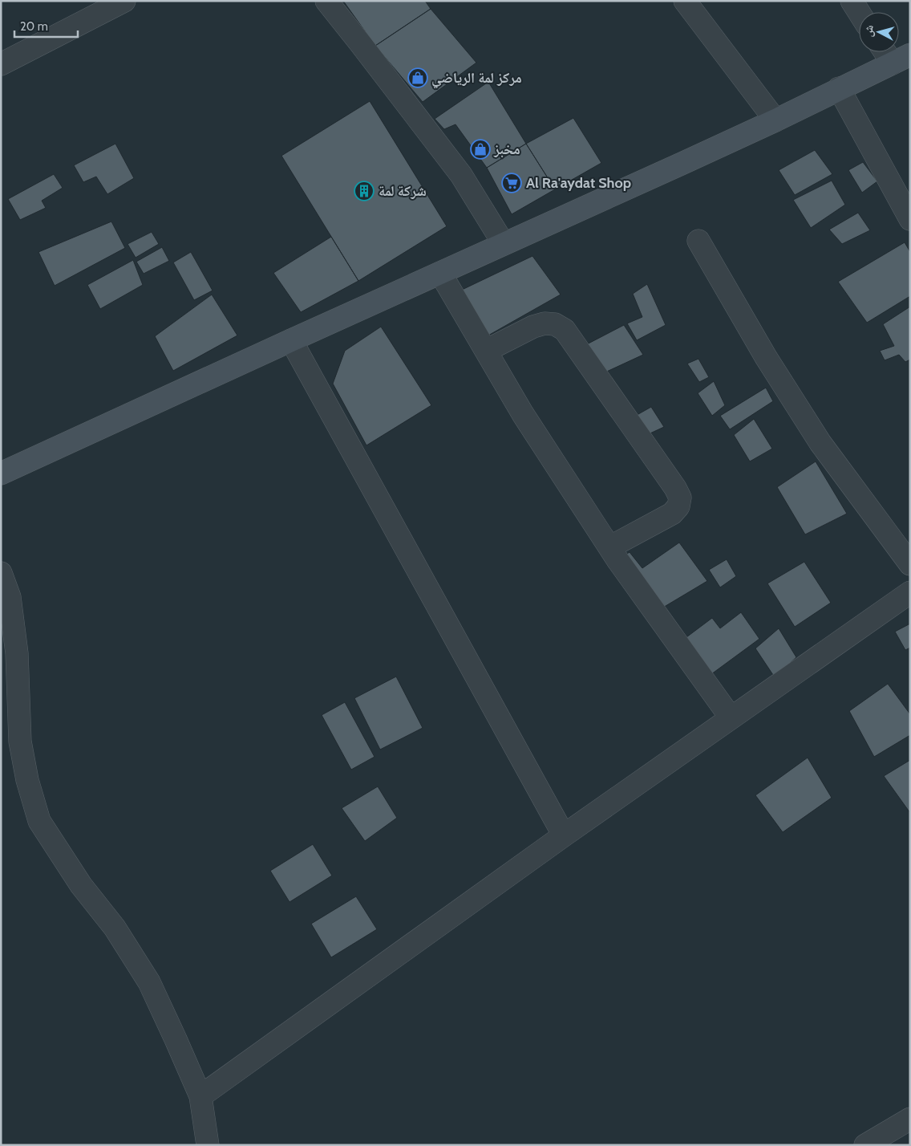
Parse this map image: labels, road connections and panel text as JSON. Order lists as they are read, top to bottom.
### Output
{
  "places": {
    "shop": ["مركز لمة الرياضي", "مخبز"],
    "supermarket": ["Al Ra'aydat Shop"],
    "building": ["شركة لمة"]
  },
  "scale_bar": "20 m",
  "north": "left"
}
